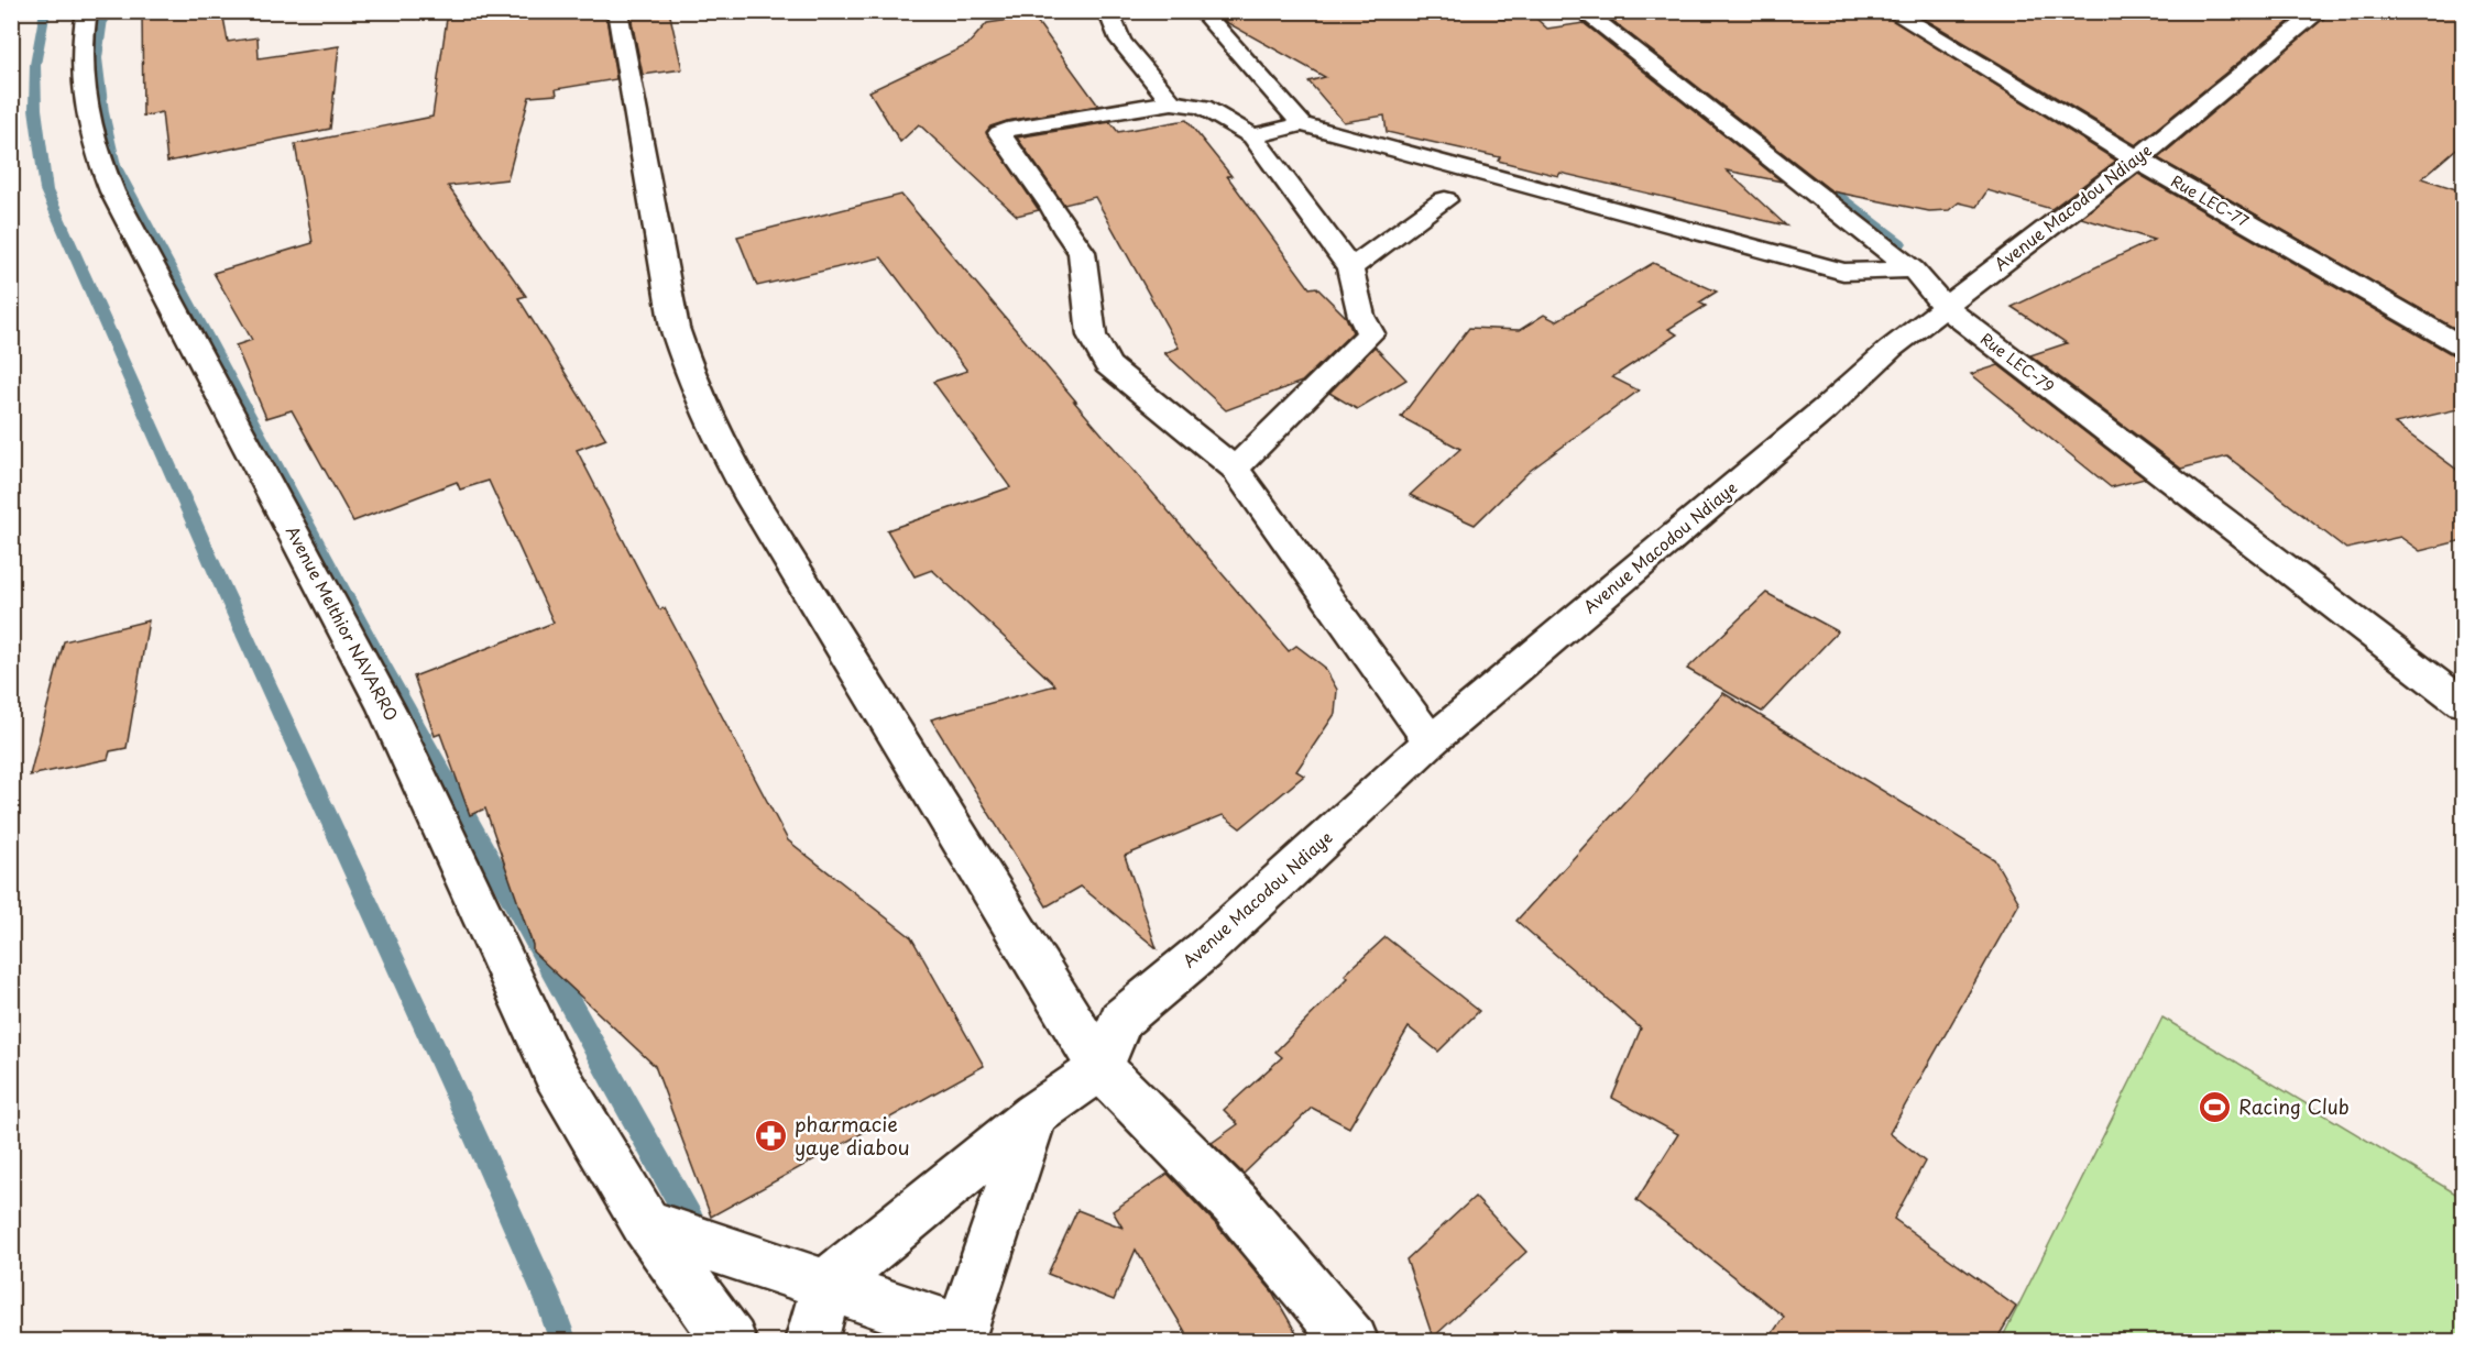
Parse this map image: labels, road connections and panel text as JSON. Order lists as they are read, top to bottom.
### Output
{
  "streets": {
    "street": [
      "Rue LEC-77",
      "Avenue Macodou Ndiaye",
      "Rue LEC-79",
      "Avenue Melthior NAVARRO"
    ]
  },
  "crossings": [
    ["Rue LEC-77", "Avenue Macodou Ndiaye"],
    ["Avenue Macodou Ndiaye", "Rue LEC-79"]
  ],
  "places": {
    "sports": ["Racing Club"],
    "pharmacy": ["pharmacie yaye diabou"]
  }
}
